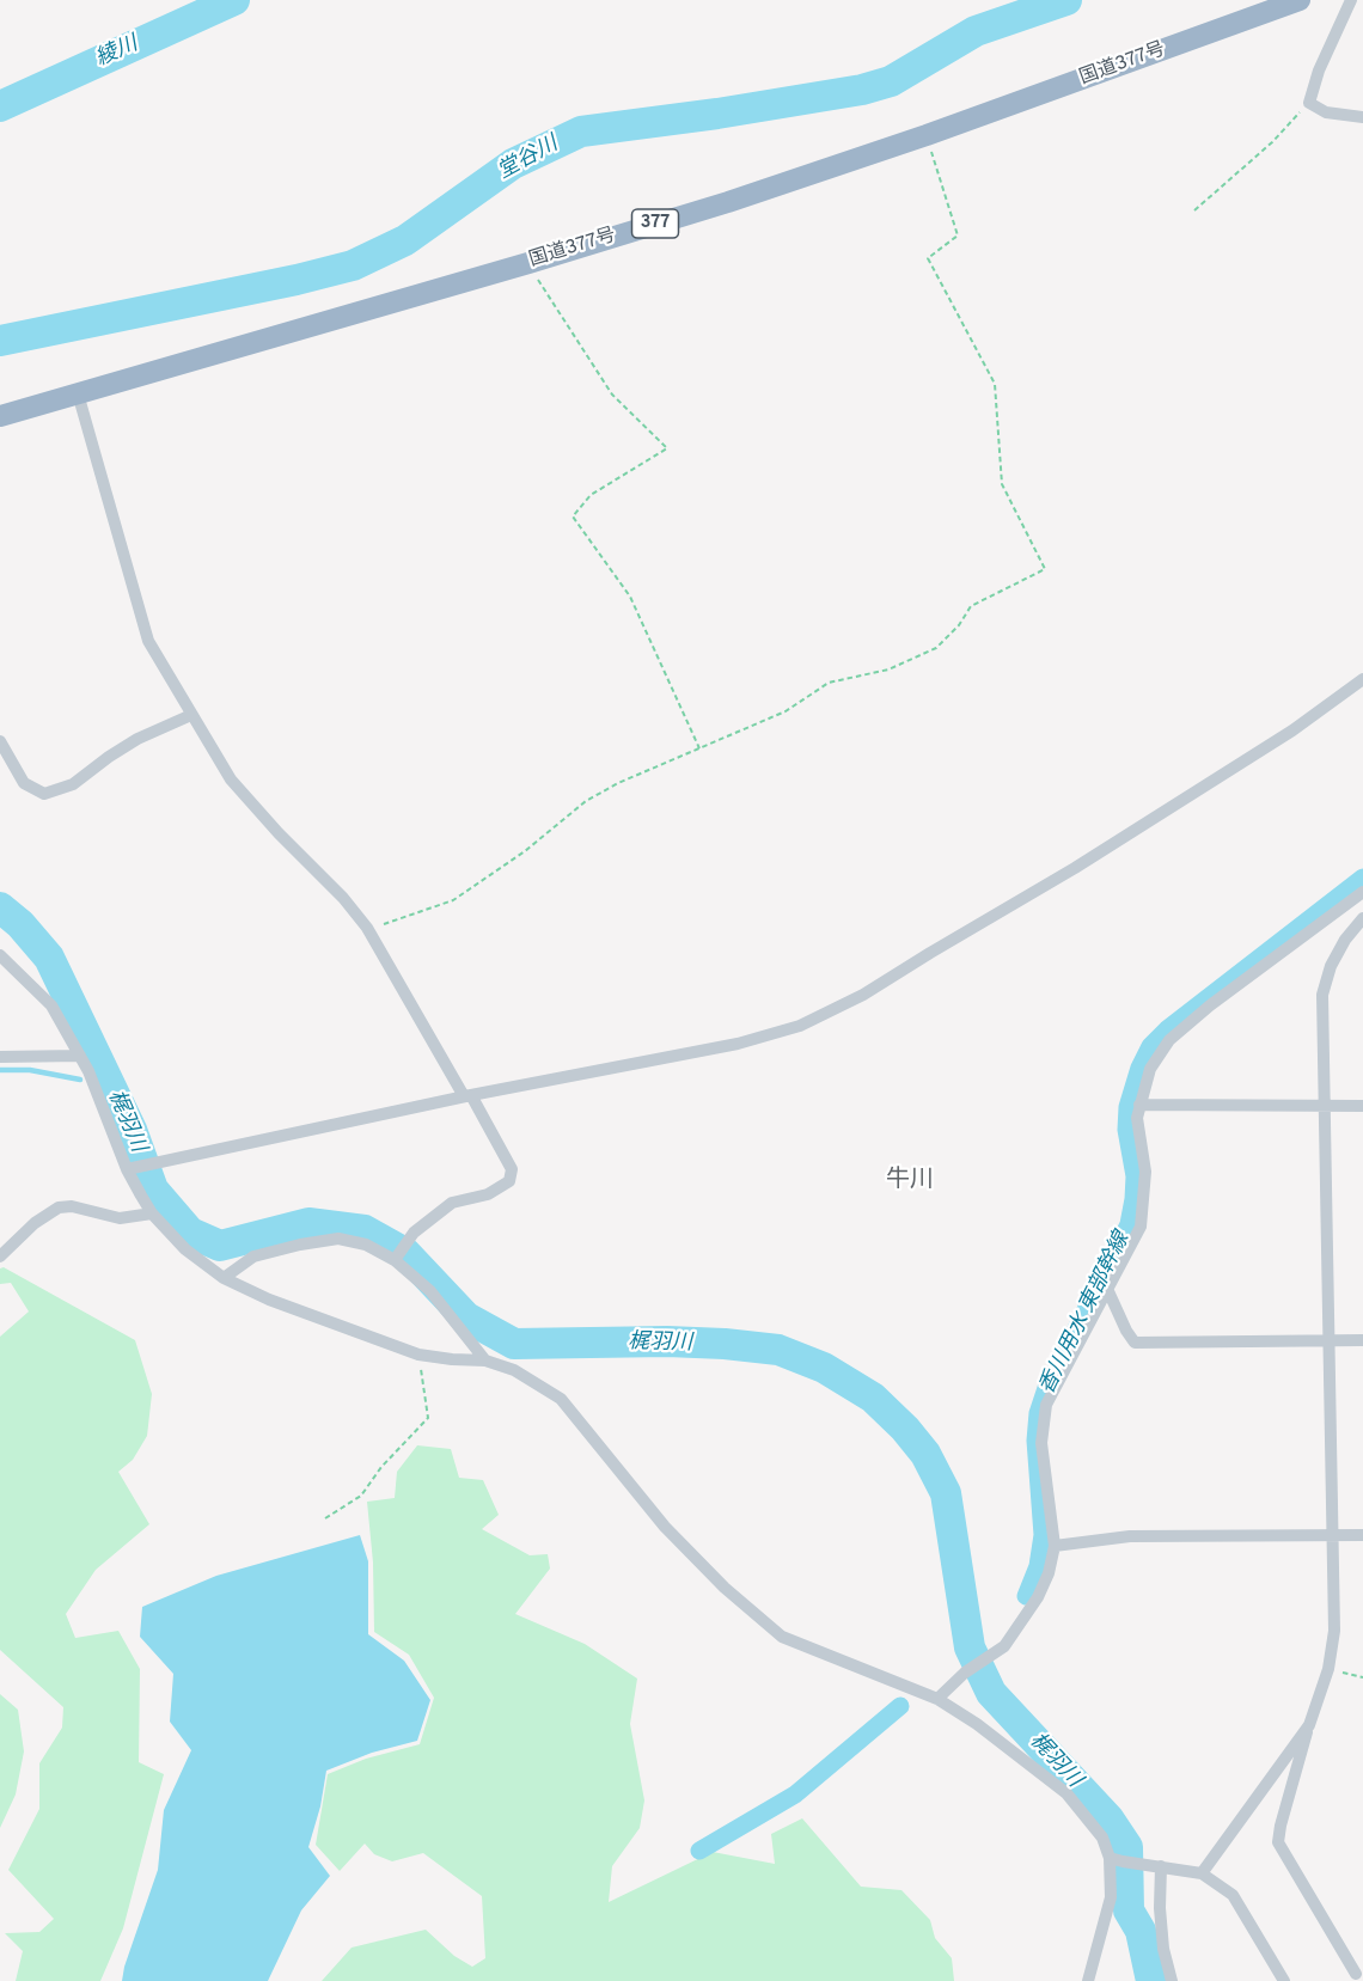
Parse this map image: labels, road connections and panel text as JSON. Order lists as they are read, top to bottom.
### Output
{
  "streets": {
    "highway": ["国道377号", "377"]
  },
  "districts": ["牛川"],
  "water": [
    "綾川",
    "堂谷川",
    "梶羽川",
    "香川用水 東部幹線"
  ]
}
